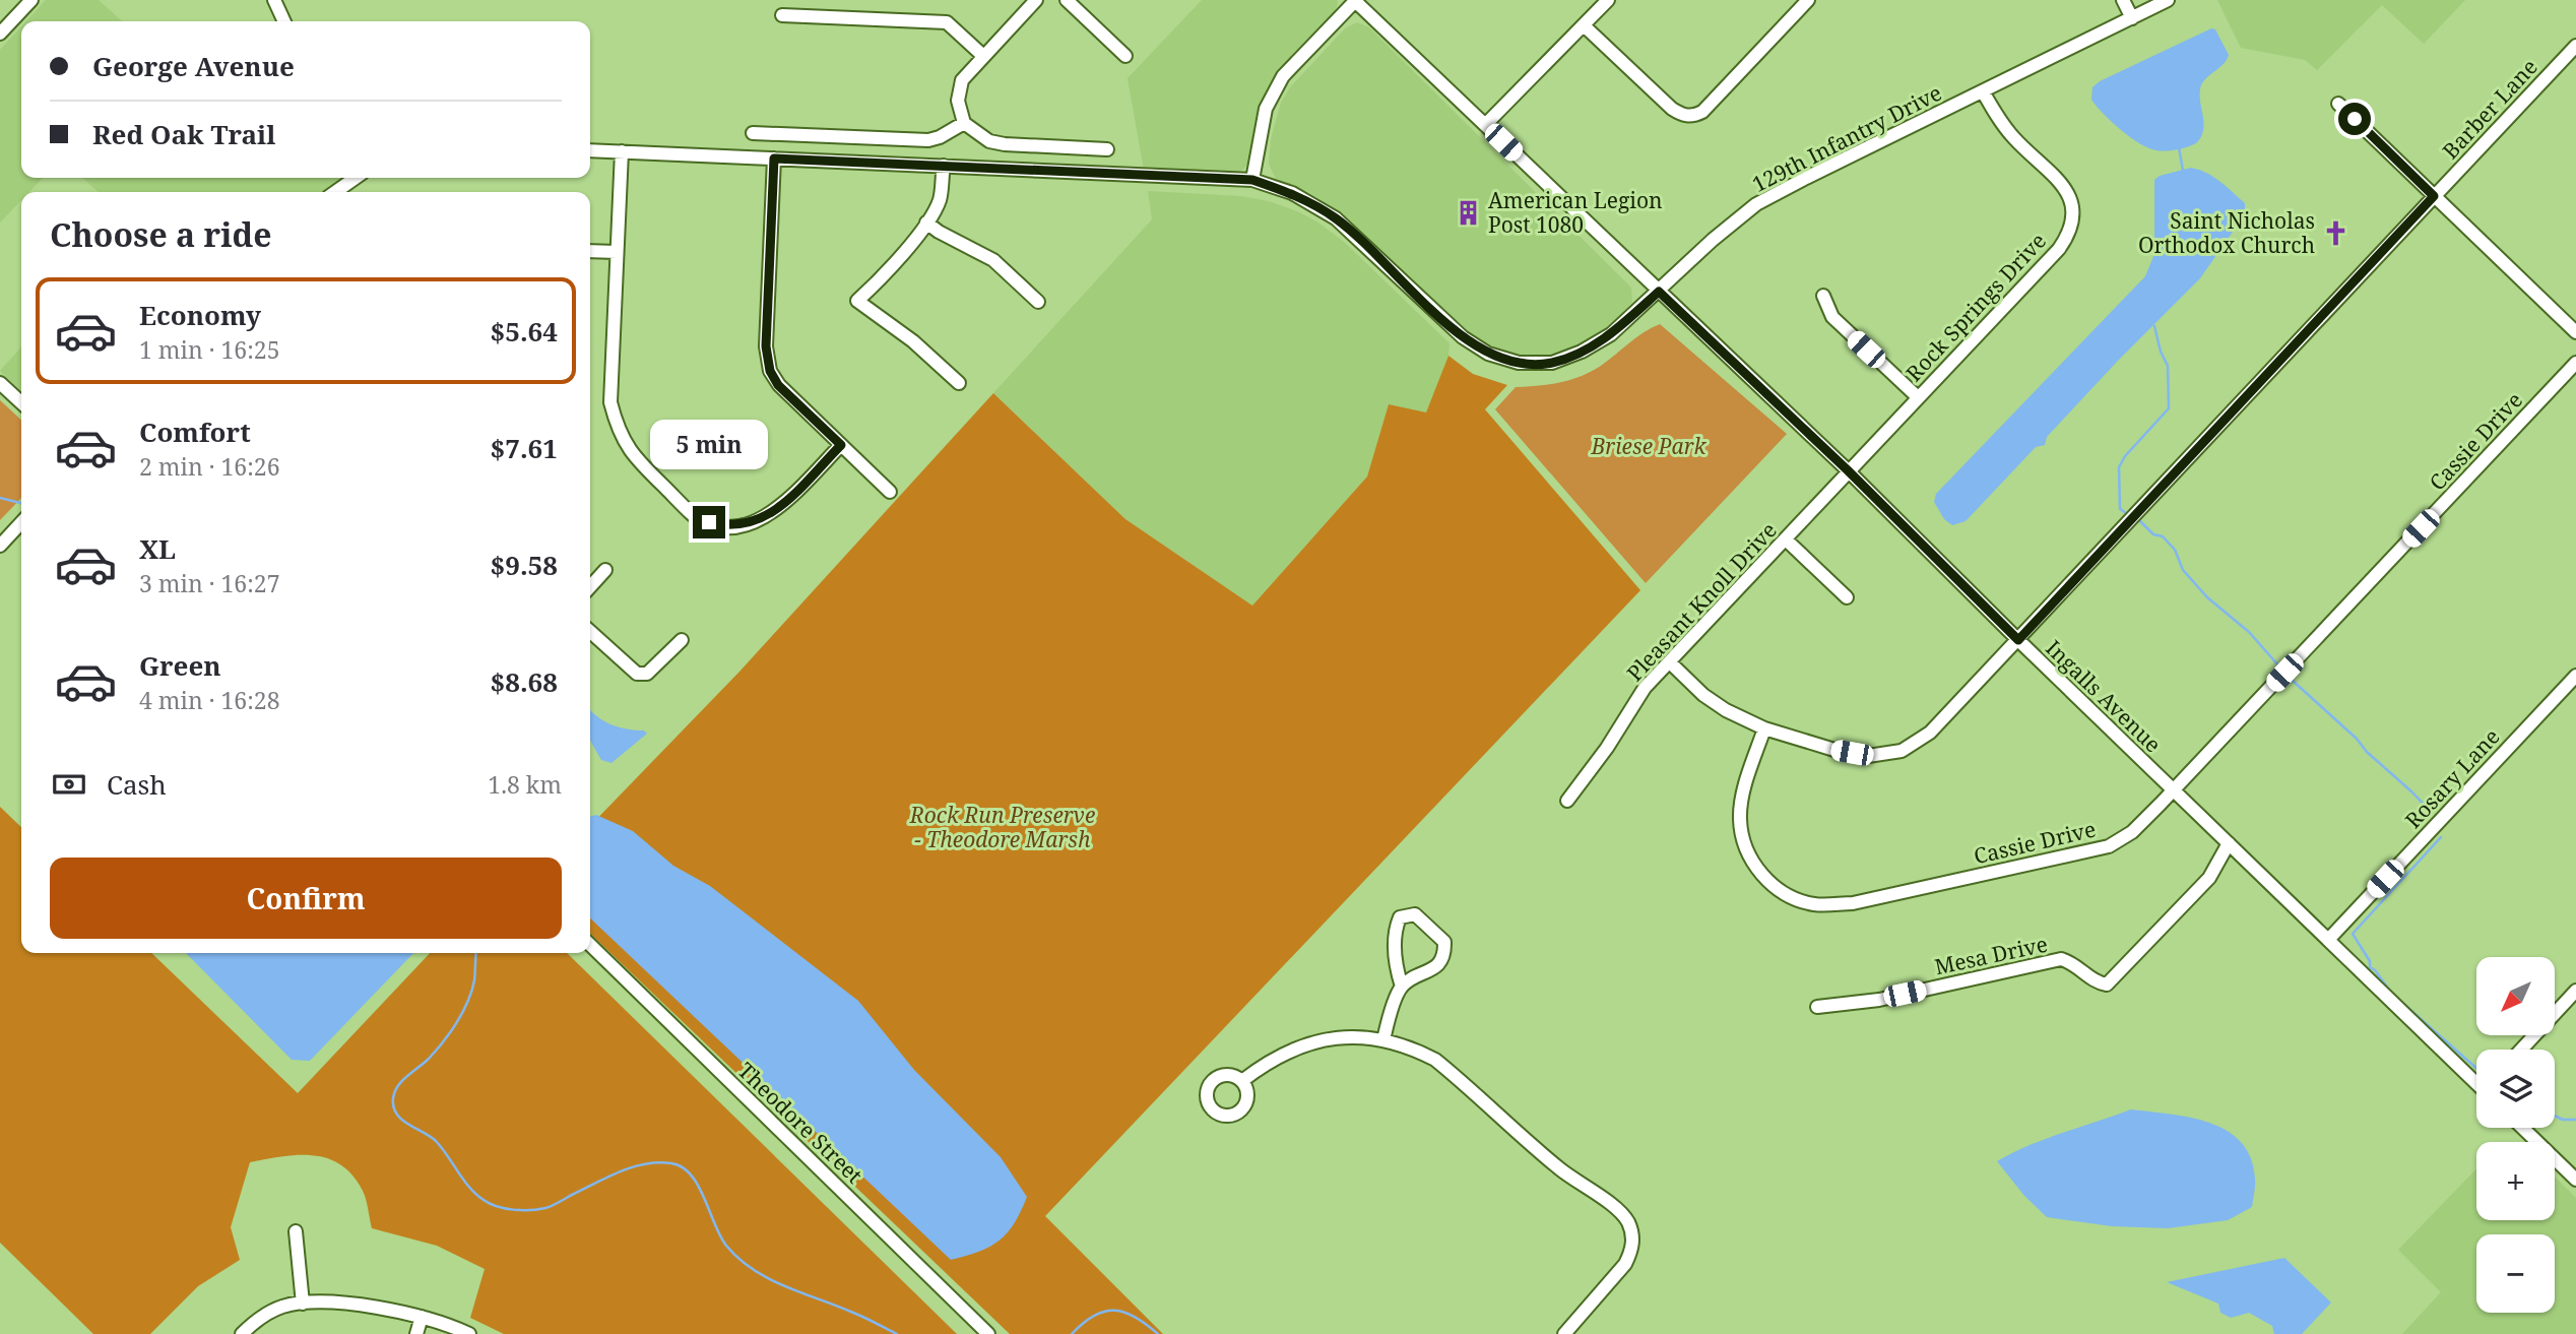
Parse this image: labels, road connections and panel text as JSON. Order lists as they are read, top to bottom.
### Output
{
  "streets": {
    "street": [
      "Barber Lane",
      "129th Infantry Drive",
      "Rock Springs Drive",
      "Cassie Drive",
      "Pleasant Knoll Drive",
      "Ingalls Avenue",
      "Rosary Lane",
      "Mesa Drive",
      "Theodore Street"
    ]
  },
  "crossings": [
    ["Barber Lane", "Cassie Drive"],
    ["Barber Lane", "Pleasant Knoll Drive"],
    ["Barber Lane", "Ingalls Avenue"],
    ["129th Infantry Drive", "Rock Springs Drive"],
    ["129th Infantry Drive", "Ingalls Avenue"],
    ["Rock Springs Drive", "Pleasant Knoll Drive"],
    ["Rock Springs Drive", "Ingalls Avenue"],
    ["Cassie Drive", "Ingalls Avenue"],
    ["Pleasant Knoll Drive", "Ingalls Avenue"],
    ["Ingalls Avenue", "Rosary Lane"],
    ["Ingalls Avenue", "Mesa Drive"]
  ],
  "parks": ["Briese Park", "Rock Run Preserve - Theodore Marsh"],
  "places": {
    "building": ["American Legion Post 1080"],
    "church": ["Saint Nicholas Orthodox Church"]
  },
  "north": "bottom left",
  "page": {
    "banner": ["George Avenue", "Red Oak Trail"],
    "heading": "Choose a ride",
    "list": [
      {
        "name": "Economy",
        "note": "1 min · 16:25",
        "value": "$5.64"
      },
      {
        "name": "Comfort",
        "note": "2 min · 16:26",
        "value": "$7.61"
      },
      {
        "name": "XL",
        "note": "3 min · 16:27",
        "value": "$9.58"
      },
      {
        "name": "Green",
        "note": "4 min · 16:28",
        "value": "$8.68"
      }
    ],
    "bubble": "5 min",
    "pay": ["Cash", "1.8 km"],
    "buttons": "Confirm",
    "map_buttons": ["+", "−"]
  }
}
